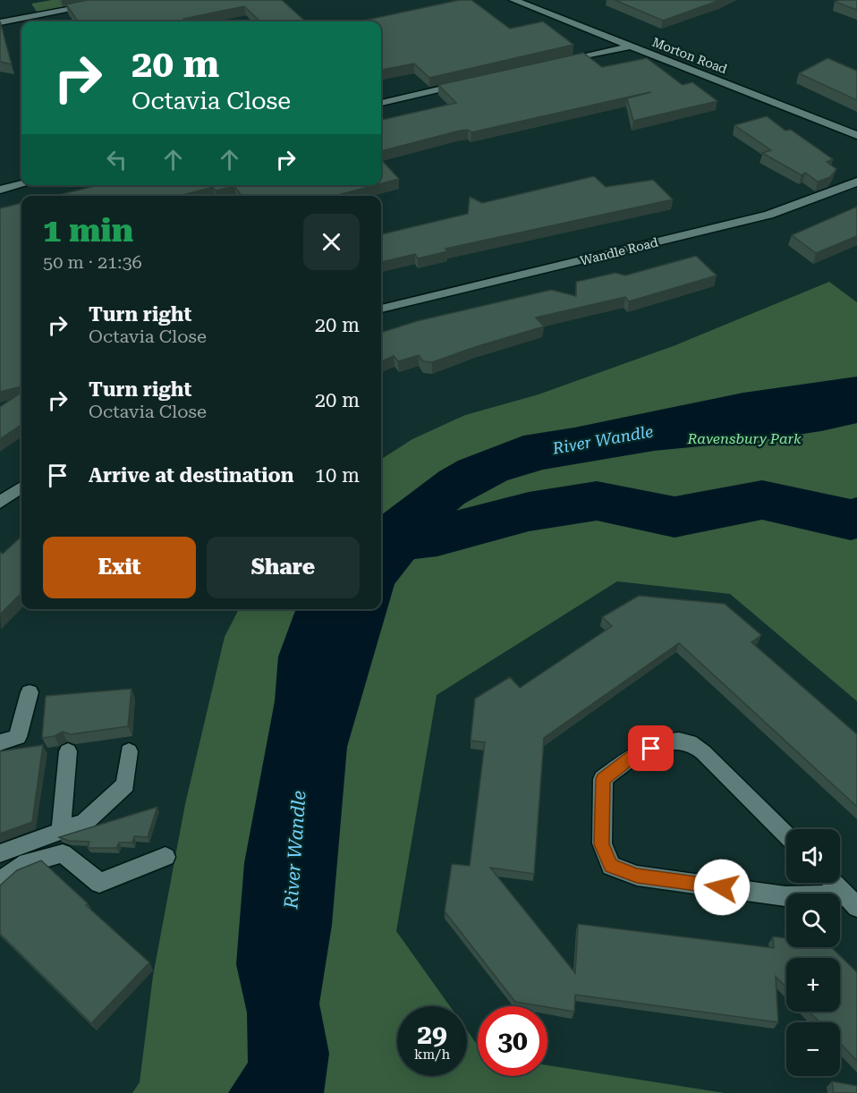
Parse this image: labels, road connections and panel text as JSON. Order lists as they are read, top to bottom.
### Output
{
  "streets": {
    "street": ["Morton Road", "Wandle Road"]
  },
  "water": ["River Wandle"],
  "parks": ["Ravensbury Park"],
  "page": {
    "turn": ["20 m", "Octavia Close"],
    "heading": ["1 min", "50 m · 21:36"],
    "list": [
      {
        "name": "Turn right",
        "note": "Octavia Close",
        "value": "20 m"
      },
      {
        "name": "Turn right",
        "note": "Octavia Close",
        "value": "20 m"
      },
      {
        "name": "Arrive at destination",
        "value": "10 m"
      }
    ],
    "buttons": ["Exit", "Share"],
    "map_buttons": ["+", "−"],
    "speed": "29 km/h",
    "limit": "30"
  }
}
